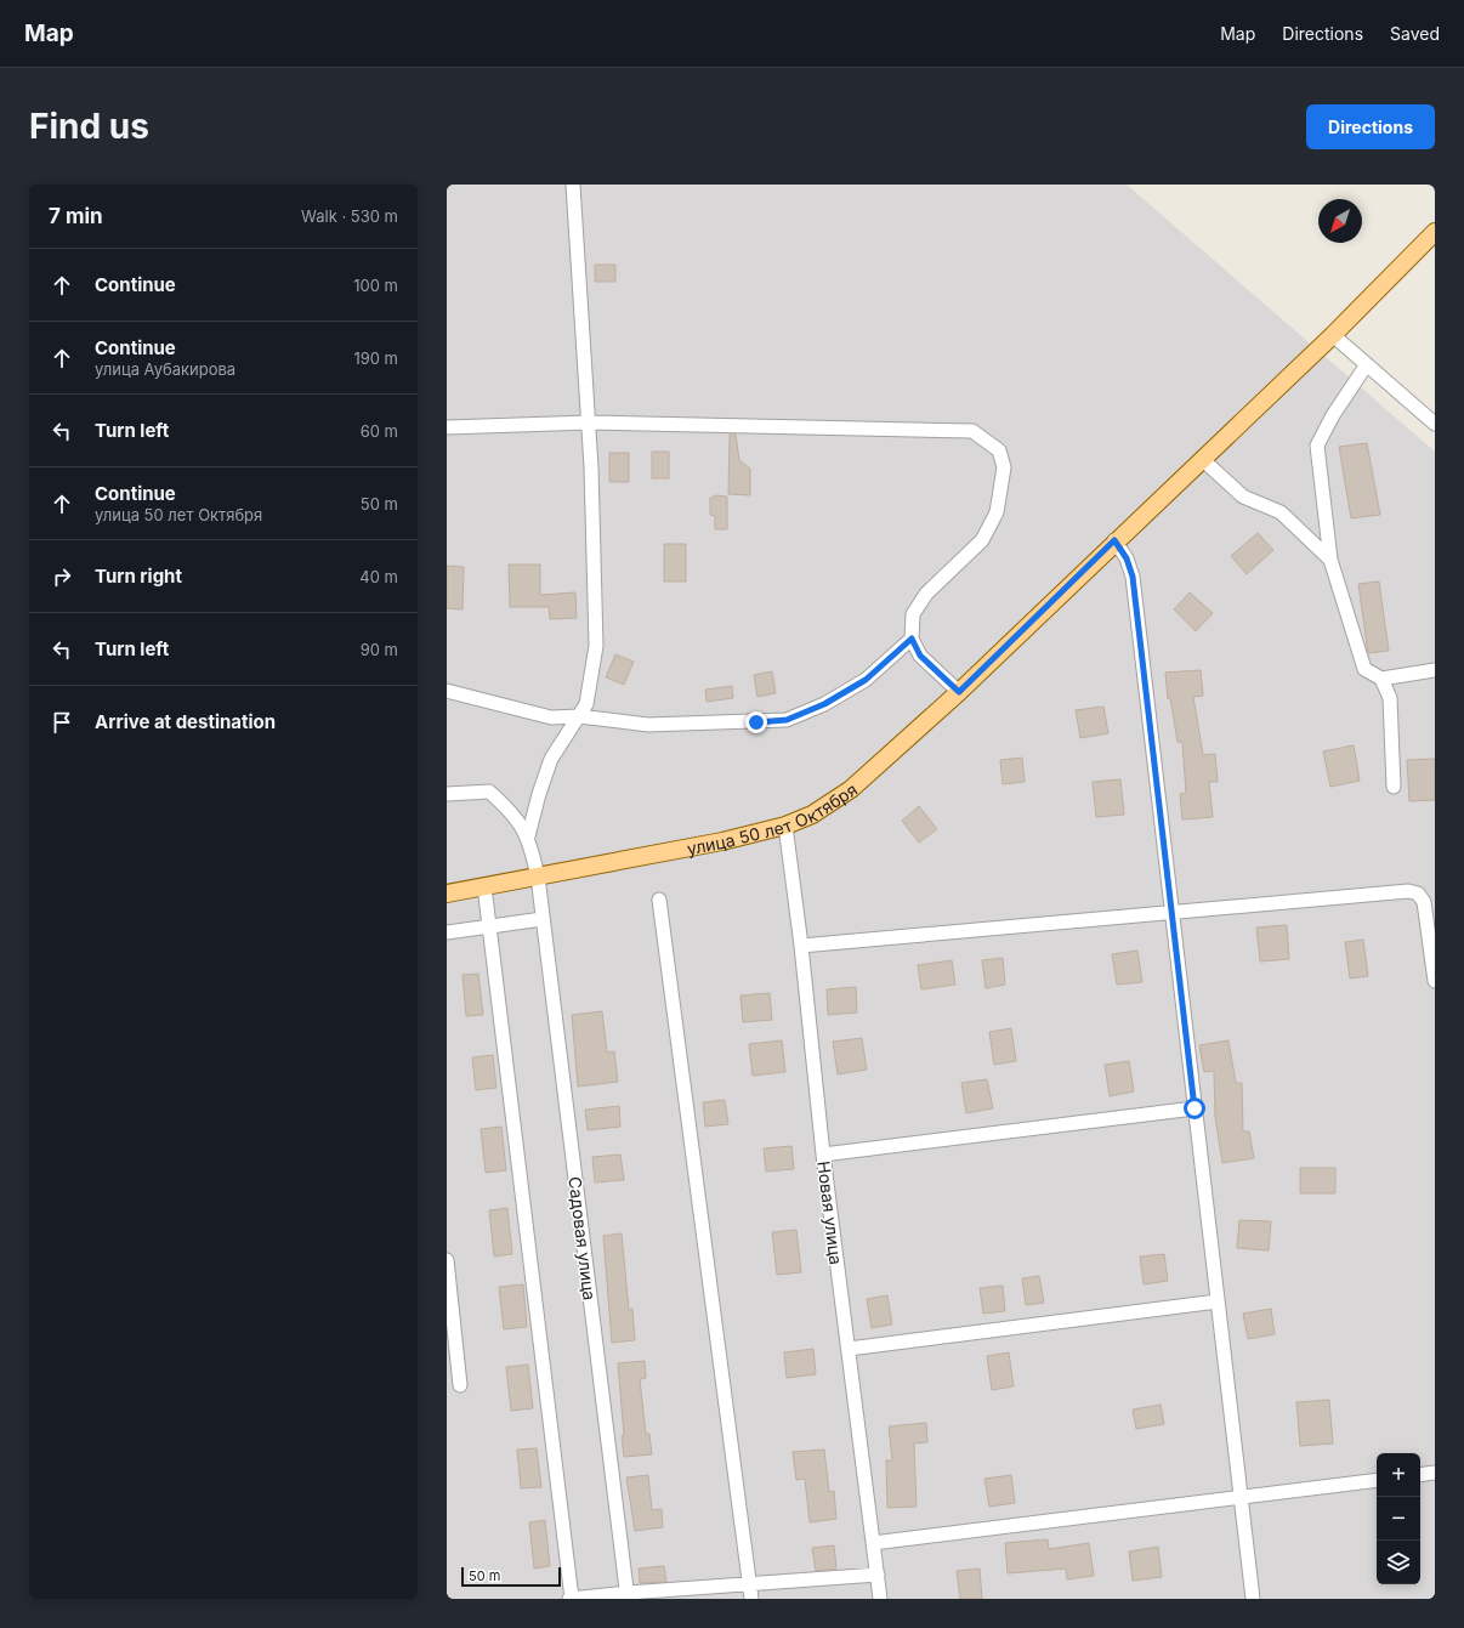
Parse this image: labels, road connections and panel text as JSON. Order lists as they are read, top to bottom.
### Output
{
  "streets": {
    "main road": ["улица 50 лет Октября"],
    "street": ["Новая улица", "Садовая улица"]
  },
  "crossings": [
    ["улица 50 лет Октября", "Новая улица"],
    ["улица 50 лет Октября", "Садовая улица"]
  ],
  "scale_bar": "50 m",
  "north": "bottom left",
  "page": {
    "header": "Map",
    "nav": ["Map", "Directions", "Saved"],
    "buttons": "Directions",
    "title": "Find us",
    "heading": ["7 min", "Walk · 530 m"],
    "list": [
      ["Continue", "100 m"],
      ["Continue", "улица Аубакирова", "190 m"],
      ["Turn left", "60 m"],
      ["Continue", "улица 50 лет Октября", "50 m"],
      ["Turn right", "40 m"],
      ["Turn left", "90 m"],
      "Arrive at destination"
    ],
    "map_buttons": ["+", "−"],
    "scale": "50 m"
  }
}
